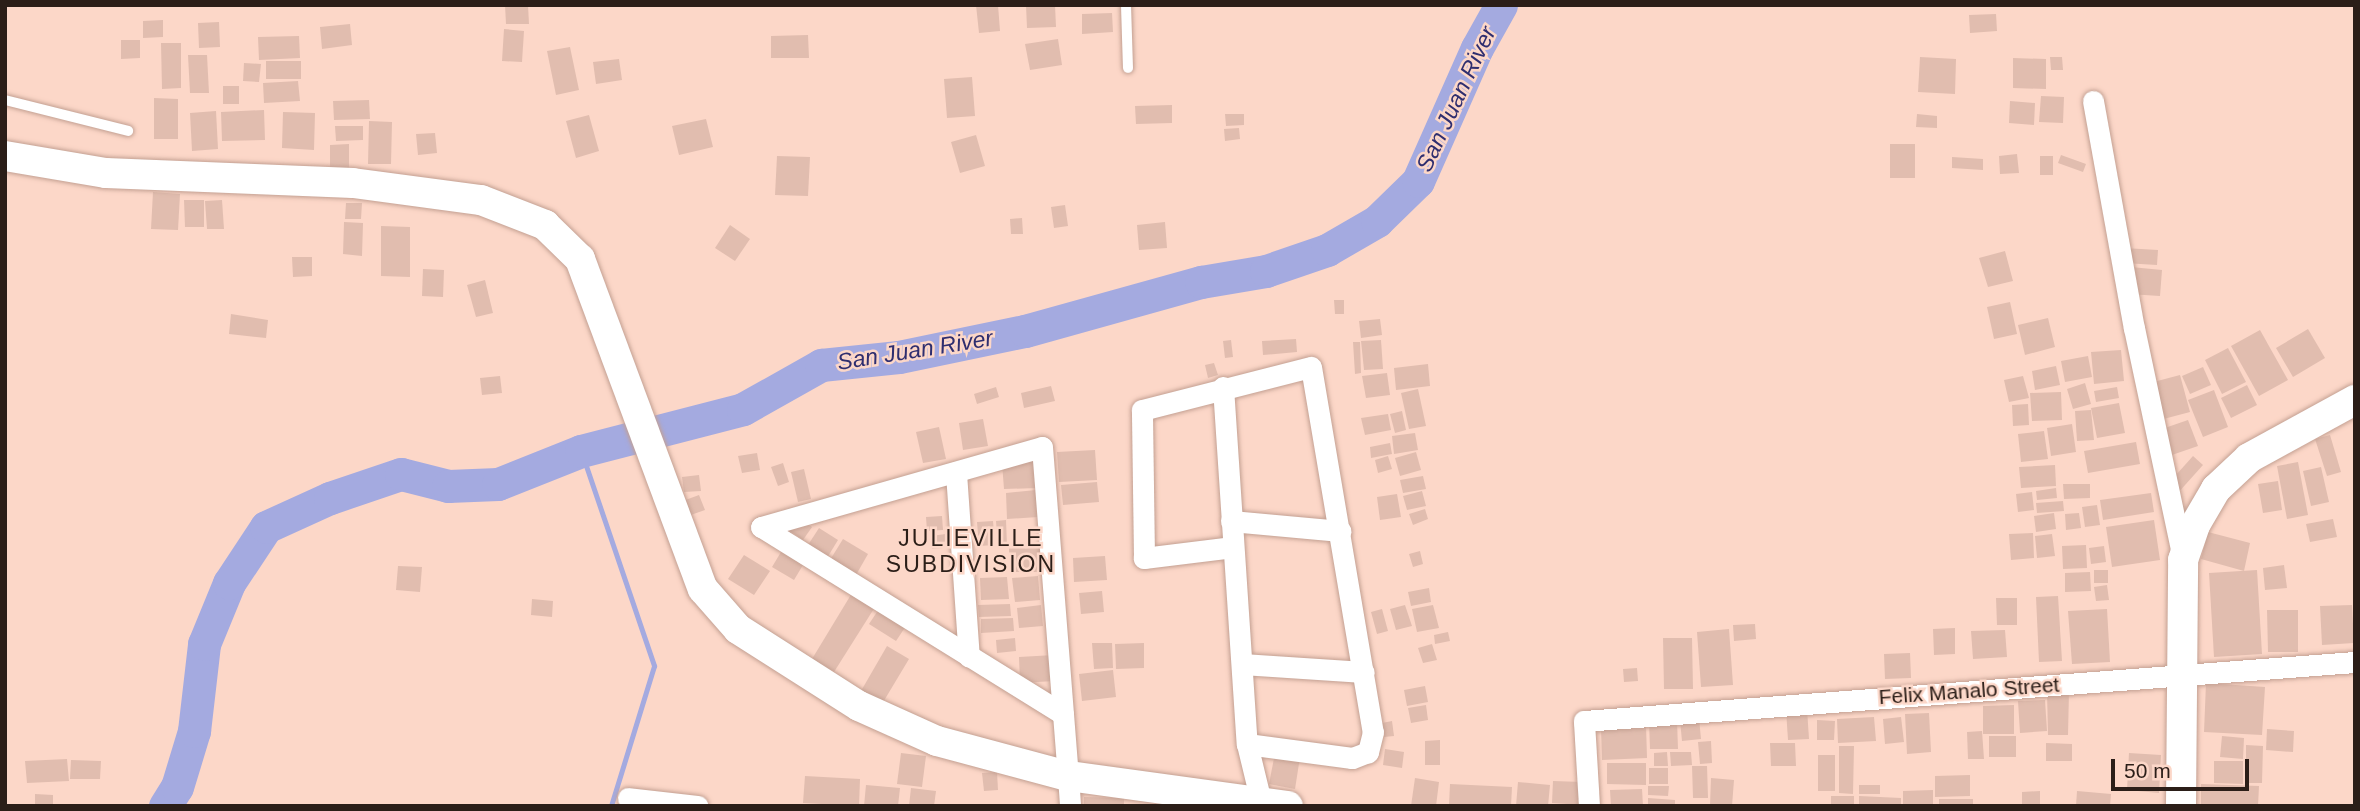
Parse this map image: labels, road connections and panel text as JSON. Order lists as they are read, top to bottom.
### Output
{
  "streets": {
    "street": ["Felix Manalo Street"]
  },
  "districts": ["JULIEVILLE SUBDIVISION"],
  "water": ["San Juan River"],
  "scale_bar": "50 m"
}
